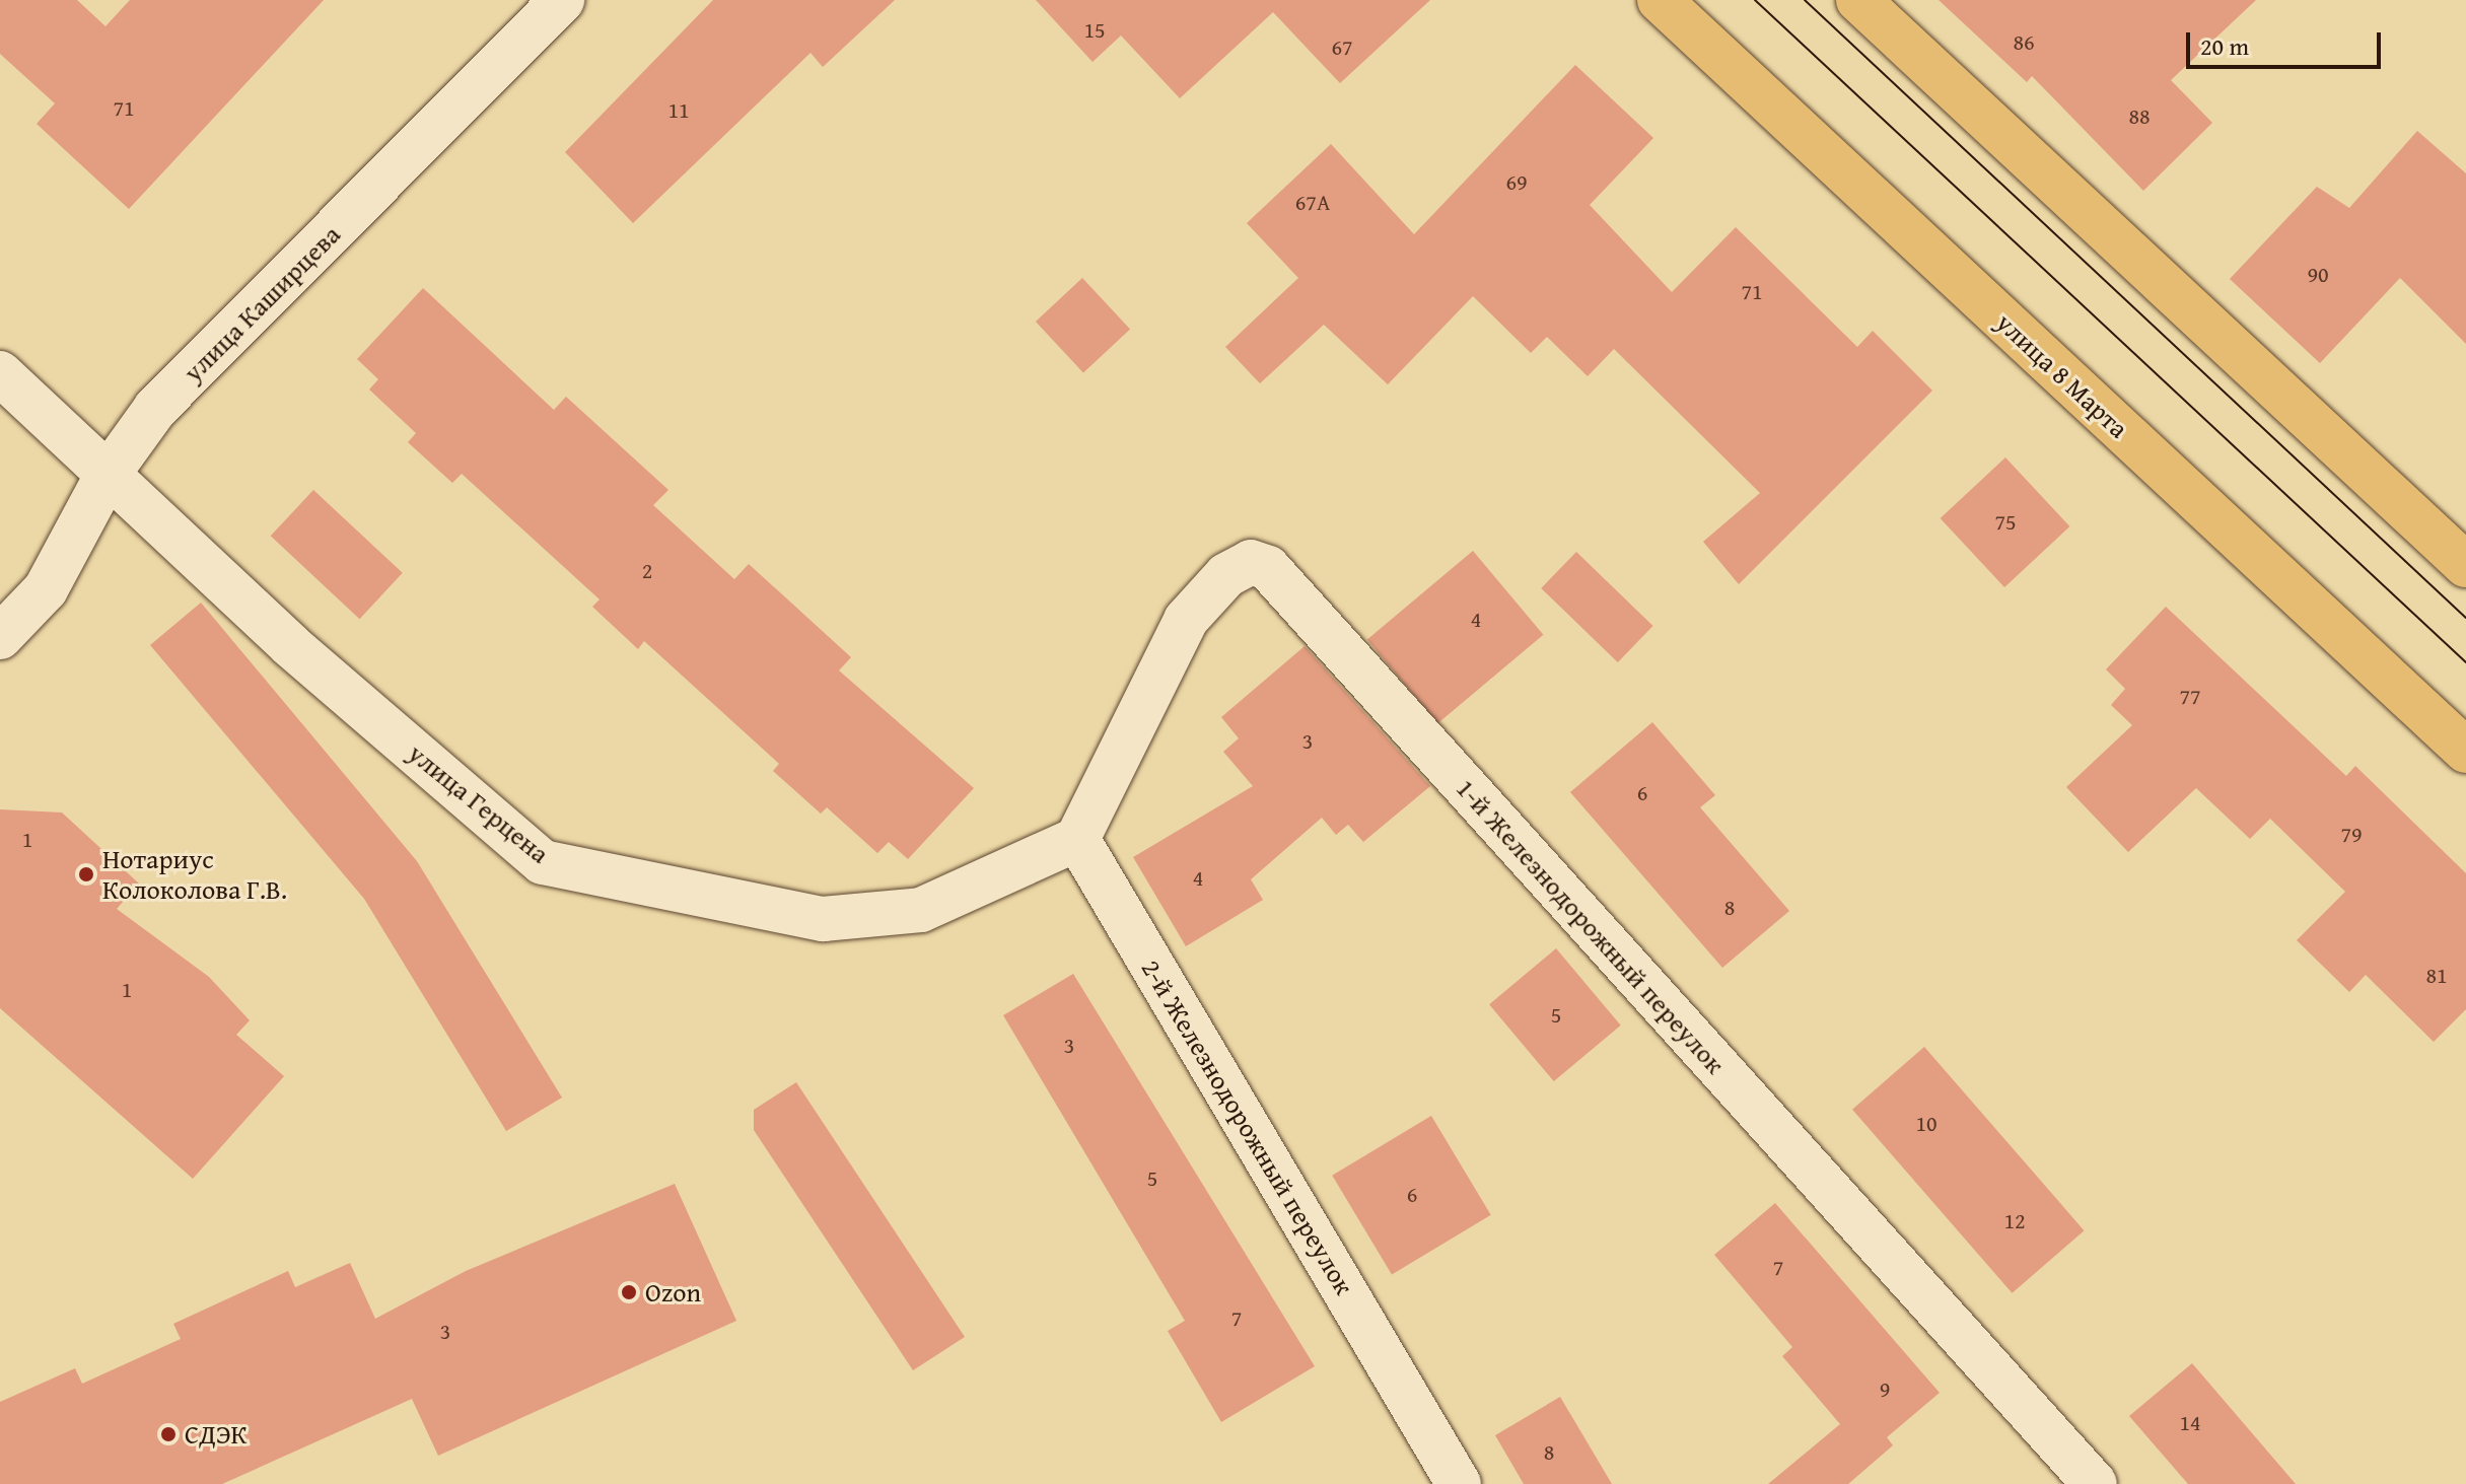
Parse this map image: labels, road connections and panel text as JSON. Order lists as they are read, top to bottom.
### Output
{
  "streets": {
    "main road": ["улица 8 Марта"],
    "street": [
      "улица Каширцева",
      "улица Герцена",
      "1-й Железнодорожный переулок",
      "2-й Железнодорожный переулок"
    ]
  },
  "crossings": [
    ["улица Каширцева", "улица Герцена"],
    ["улица Герцена", "1-й Железнодорожный переулок"],
    ["улица Герцена", "2-й Железнодорожный переулок"],
    ["1-й Железнодорожный переулок", "2-й Железнодорожный переулок"]
  ],
  "places": ["Нотариус Колоколова Г.В.", "Ozon", "СДЭК"],
  "house_numbers": [
    "15",
    "86",
    "67",
    "71",
    "11",
    "88",
    "69",
    "67А",
    "90",
    "71",
    "75",
    "2",
    "4",
    "77",
    "3",
    "6",
    "79",
    "1",
    "4",
    "8",
    "81",
    "1",
    "5",
    "3",
    "10",
    "5",
    "6",
    "12",
    "7",
    "7",
    "3",
    "9",
    "14",
    "8"
  ],
  "scale_bar": "20 m"
}
